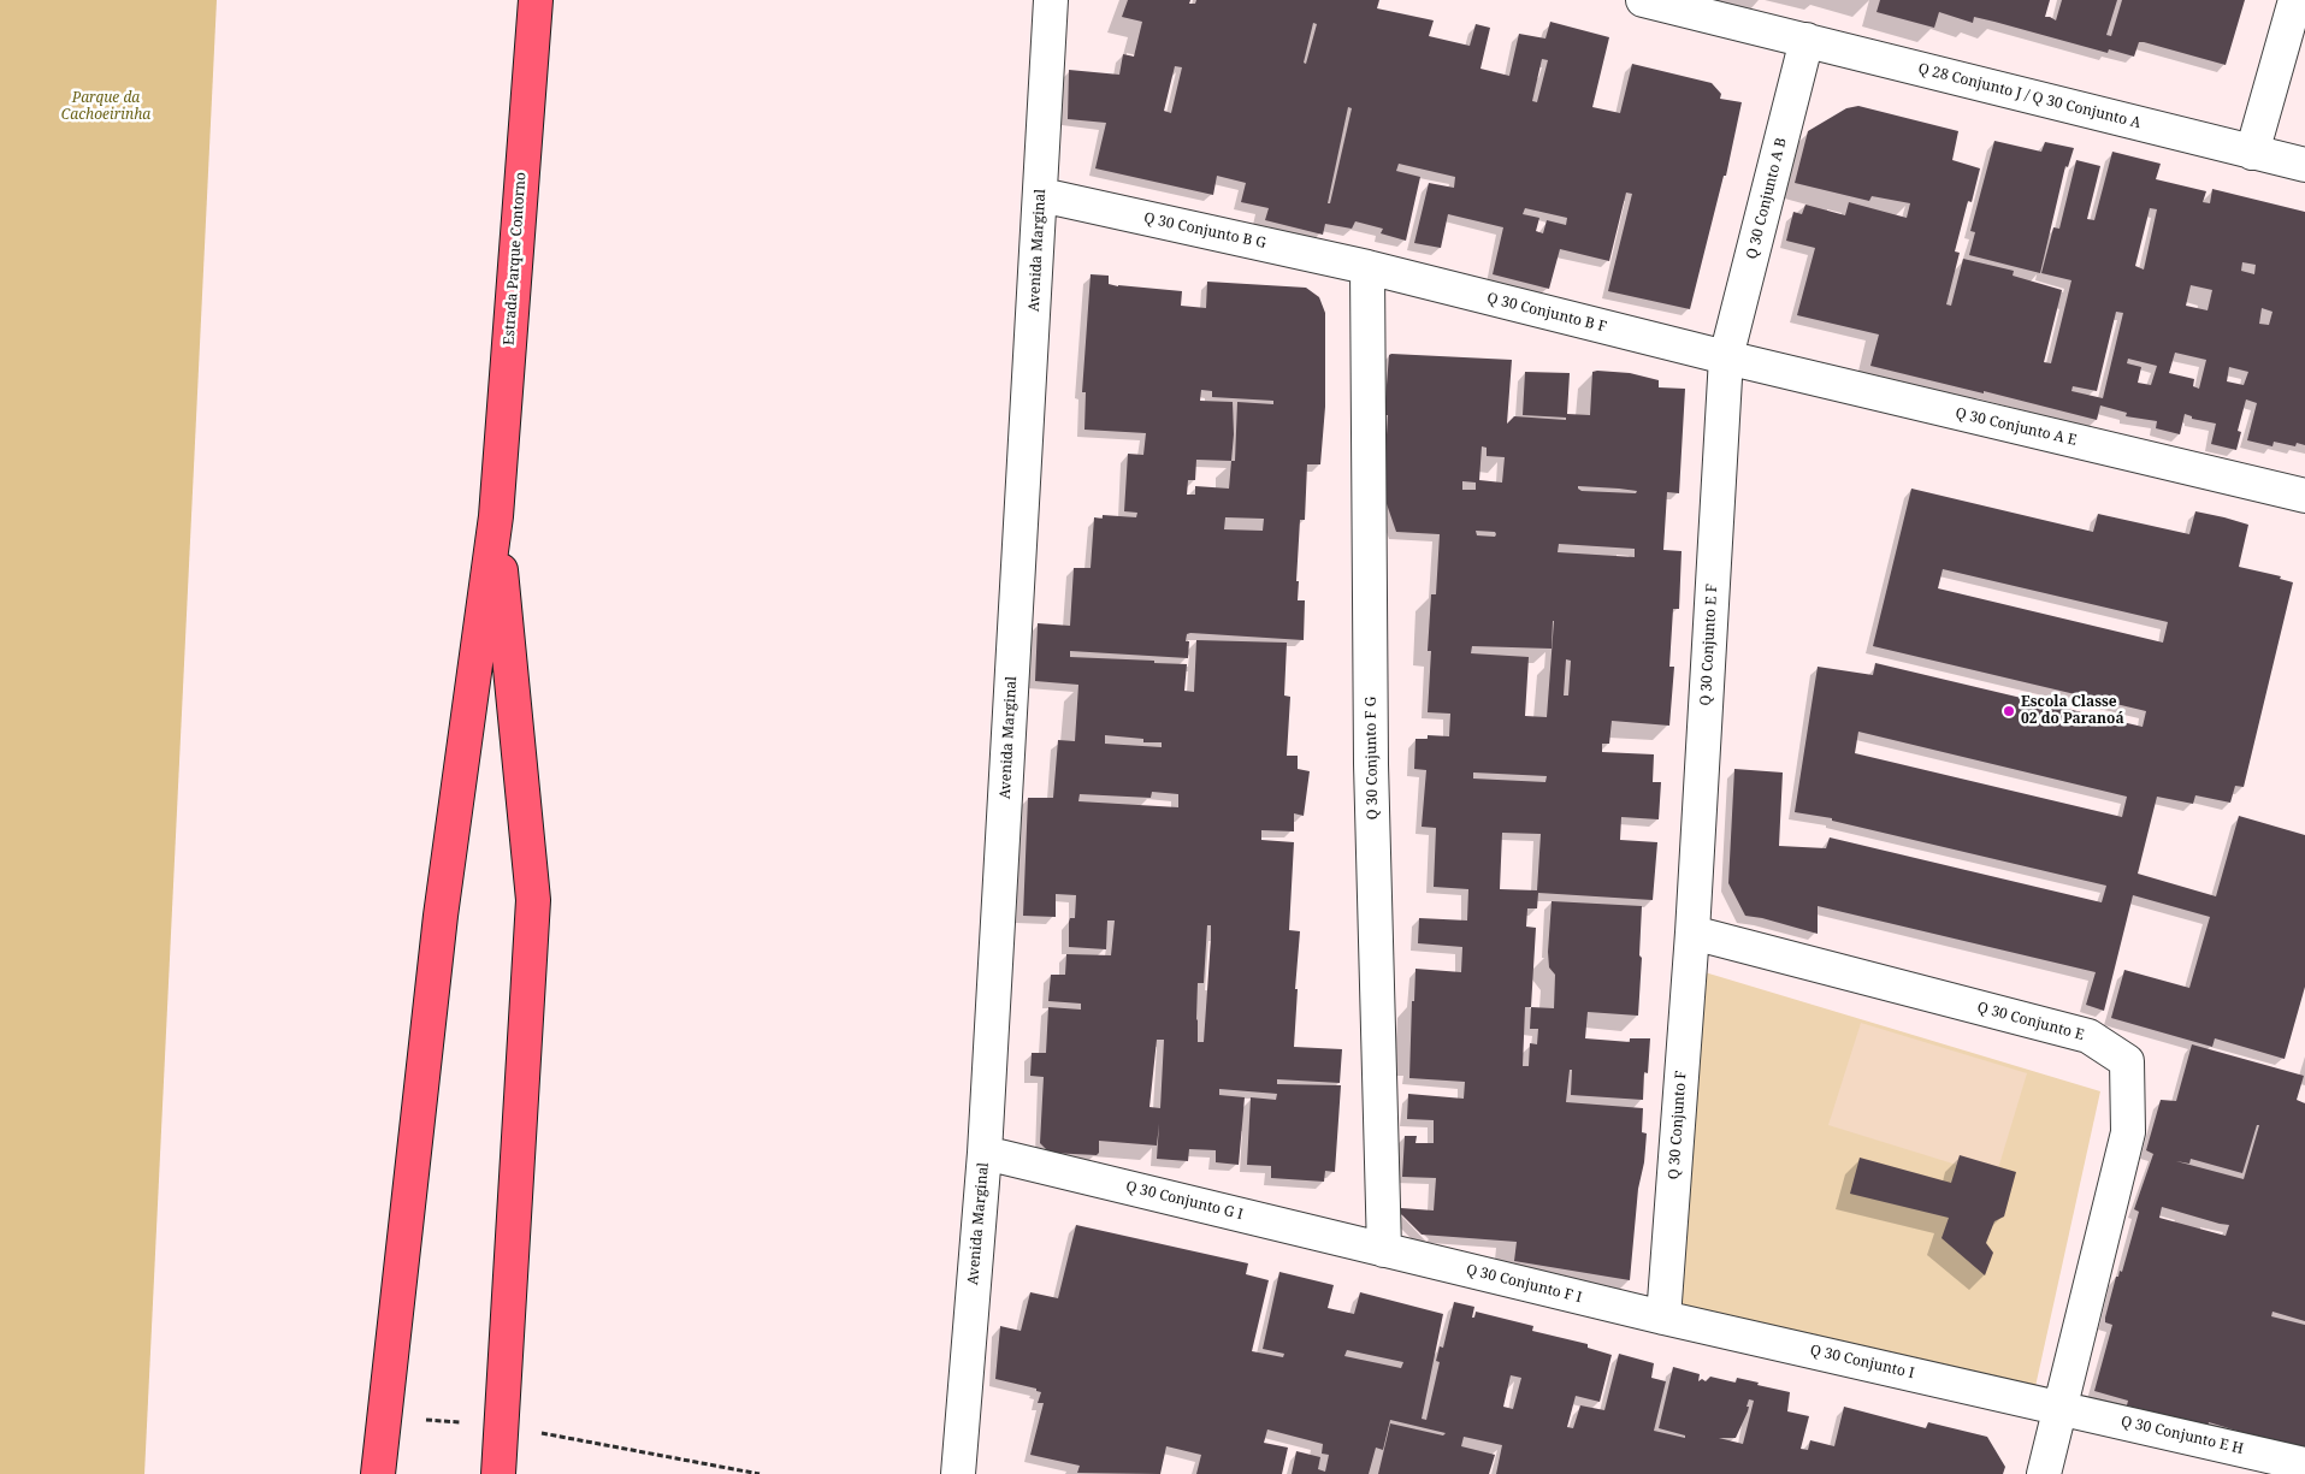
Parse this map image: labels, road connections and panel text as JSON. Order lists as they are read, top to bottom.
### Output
{
  "streets": {
    "main road": ["Estrada Parque Contorno"],
    "street": [
      "Q 28 Conjunto J / Q 30 Conjunto A",
      "Q 30 Conjunto A B",
      "Q 30 Conjunto B G",
      "Avenida Marginal",
      "Q 30 Conjunto B F",
      "Q 30 Conjunto A E",
      "Q 30 Conjunto E F",
      "Q 30 Conjunto F G",
      "Q 30 Conjunto E",
      "Q 30 Conjunto F",
      "Q 30 Conjunto G I",
      "Q 30 Conjunto F I",
      "Q 30 Conjunto I",
      "Q 30 Conjunto E H"
    ]
  },
  "crossings": [
    ["Q 28 Conjunto J / Q 30 Conjunto A", "Q 30 Conjunto A B"],
    ["Q 30 Conjunto A B", "Q 30 Conjunto B F"],
    ["Q 30 Conjunto A B", "Q 30 Conjunto A E"],
    ["Q 30 Conjunto A B", "Q 30 Conjunto E F"],
    ["Q 30 Conjunto B G", "Avenida Marginal"],
    ["Q 30 Conjunto B G", "Q 30 Conjunto B F"],
    ["Q 30 Conjunto B G", "Q 30 Conjunto F G"],
    ["Avenida Marginal", "Q 30 Conjunto G I"],
    ["Q 30 Conjunto B F", "Q 30 Conjunto A E"],
    ["Q 30 Conjunto B F", "Q 30 Conjunto E F"],
    ["Q 30 Conjunto B F", "Q 30 Conjunto F G"],
    ["Q 30 Conjunto A E", "Q 30 Conjunto E F"],
    ["Q 30 Conjunto E F", "Q 30 Conjunto E"],
    ["Q 30 Conjunto E F", "Q 30 Conjunto F"],
    ["Q 30 Conjunto F G", "Q 30 Conjunto G I"],
    ["Q 30 Conjunto F G", "Q 30 Conjunto F I"],
    ["Q 30 Conjunto E", "Q 30 Conjunto F"],
    ["Q 30 Conjunto E", "Q 30 Conjunto I"],
    ["Q 30 Conjunto E", "Q 30 Conjunto E H"],
    ["Q 30 Conjunto F", "Q 30 Conjunto F I"],
    ["Q 30 Conjunto F", "Q 30 Conjunto I"],
    ["Q 30 Conjunto G I", "Q 30 Conjunto F I"],
    ["Q 30 Conjunto F I", "Q 30 Conjunto I"],
    ["Q 30 Conjunto I", "Q 30 Conjunto E H"]
  ],
  "parks": ["Parque da Cachoeirinha"],
  "places": ["Escola Classe 02 do Paranoá"]
}
